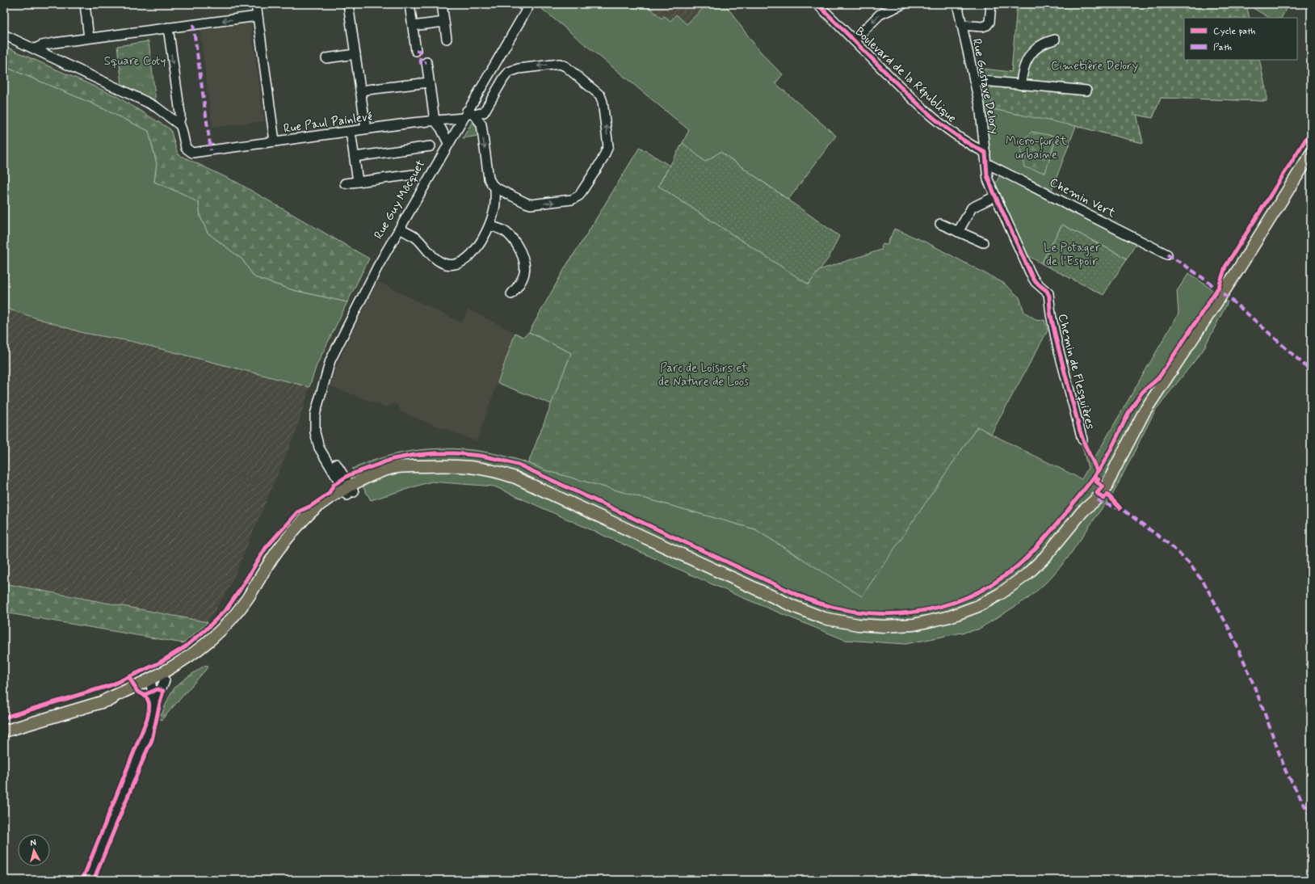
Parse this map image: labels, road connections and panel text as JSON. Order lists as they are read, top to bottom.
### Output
{
  "streets": {
    "street": [
      "Boulevard de la République",
      "Rue Gustave Delory",
      "Rue Paul Painlevé",
      "Chemin Vert",
      "Rue Guy Môcquet",
      "Chemin de Flesquières"
    ]
  },
  "crossings": [
    ["Boulevard de la République", "Rue Gustave Delory"],
    ["Rue Gustave Delory", "Chemin Vert"],
    ["Rue Gustave Delory", "Chemin de Flesquières"],
    ["Rue Paul Painlevé", "Rue Guy Môcquet"],
    ["Chemin Vert", "Chemin de Flesquières"]
  ],
  "parks": [
    "Square Coty",
    "Cimetière Delory",
    "Micro-forêt urbaine",
    "Le Potager de l'Espoir",
    "Parc de Loisirs et de Nature de Loos"
  ],
  "legend": ["Cycle path", "Path"],
  "north": "top"
}
